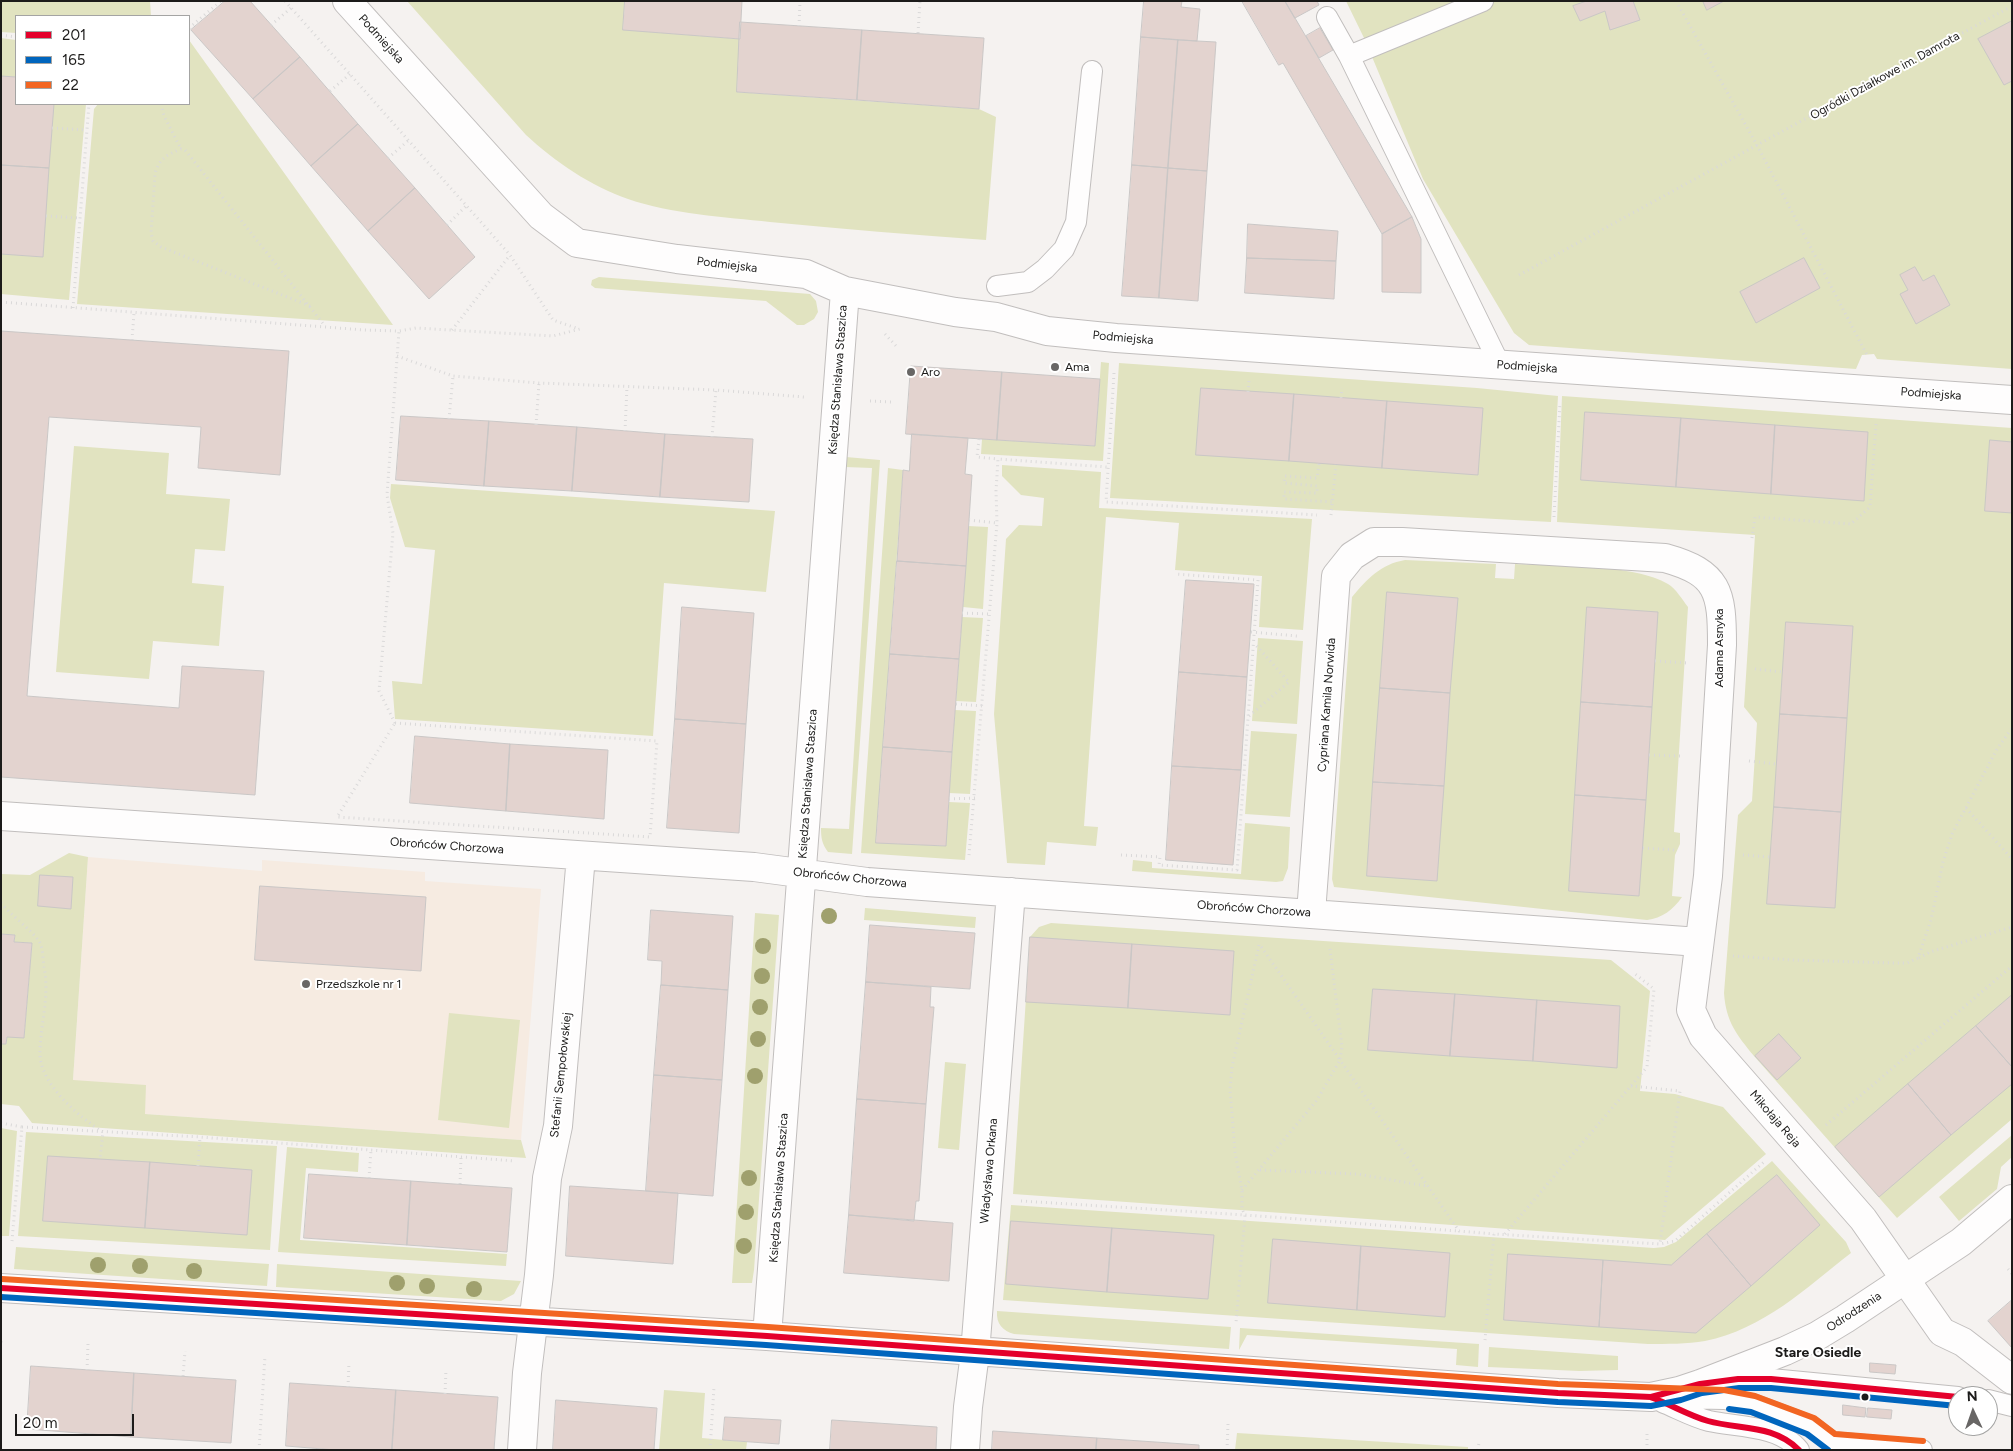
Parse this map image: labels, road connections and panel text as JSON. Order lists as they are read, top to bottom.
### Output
{
  "streets": {
    "street": [
      "Podmiejska",
      "Księdza Stanisława Staszica",
      "Adama Asnyka",
      "Cypriana Kamila Norwida",
      "Obrońców Chorzowa",
      "Stefanii Sempołowskiej",
      "Mikołaja Reja",
      "Władysława Orkana",
      "Odrodzenia"
    ],
    "path": ["Ogródki Działkowe im. Damrota"]
  },
  "crossings": [
    ["Podmiejska", "Księdza Stanisława Staszica"],
    ["Księdza Stanisława Staszica", "Obrońców Chorzowa"],
    ["Księdza Stanisława Staszica", "Odrodzenia"],
    ["Adama Asnyka", "Cypriana Kamila Norwida"],
    ["Adama Asnyka", "Obrońców Chorzowa"],
    ["Adama Asnyka", "Mikołaja Reja"],
    ["Cypriana Kamila Norwida", "Obrońców Chorzowa"],
    ["Obrońców Chorzowa", "Stefanii Sempołowskiej"],
    ["Obrońców Chorzowa", "Mikołaja Reja"],
    ["Obrońców Chorzowa", "Władysława Orkana"],
    ["Stefanii Sempołowskiej", "Odrodzenia"],
    ["Mikołaja Reja", "Odrodzenia"],
    ["Władysława Orkana", "Odrodzenia"]
  ],
  "districts": ["Stare Osiedle"],
  "places": ["Ama", "Aro", "Przedszkole nr 1"],
  "lines": ["transit line 22", "transit line 201", "transit line 165"],
  "legend": ["201", "165", "22"],
  "scale_bar": "20 m",
  "north": "top"
}
